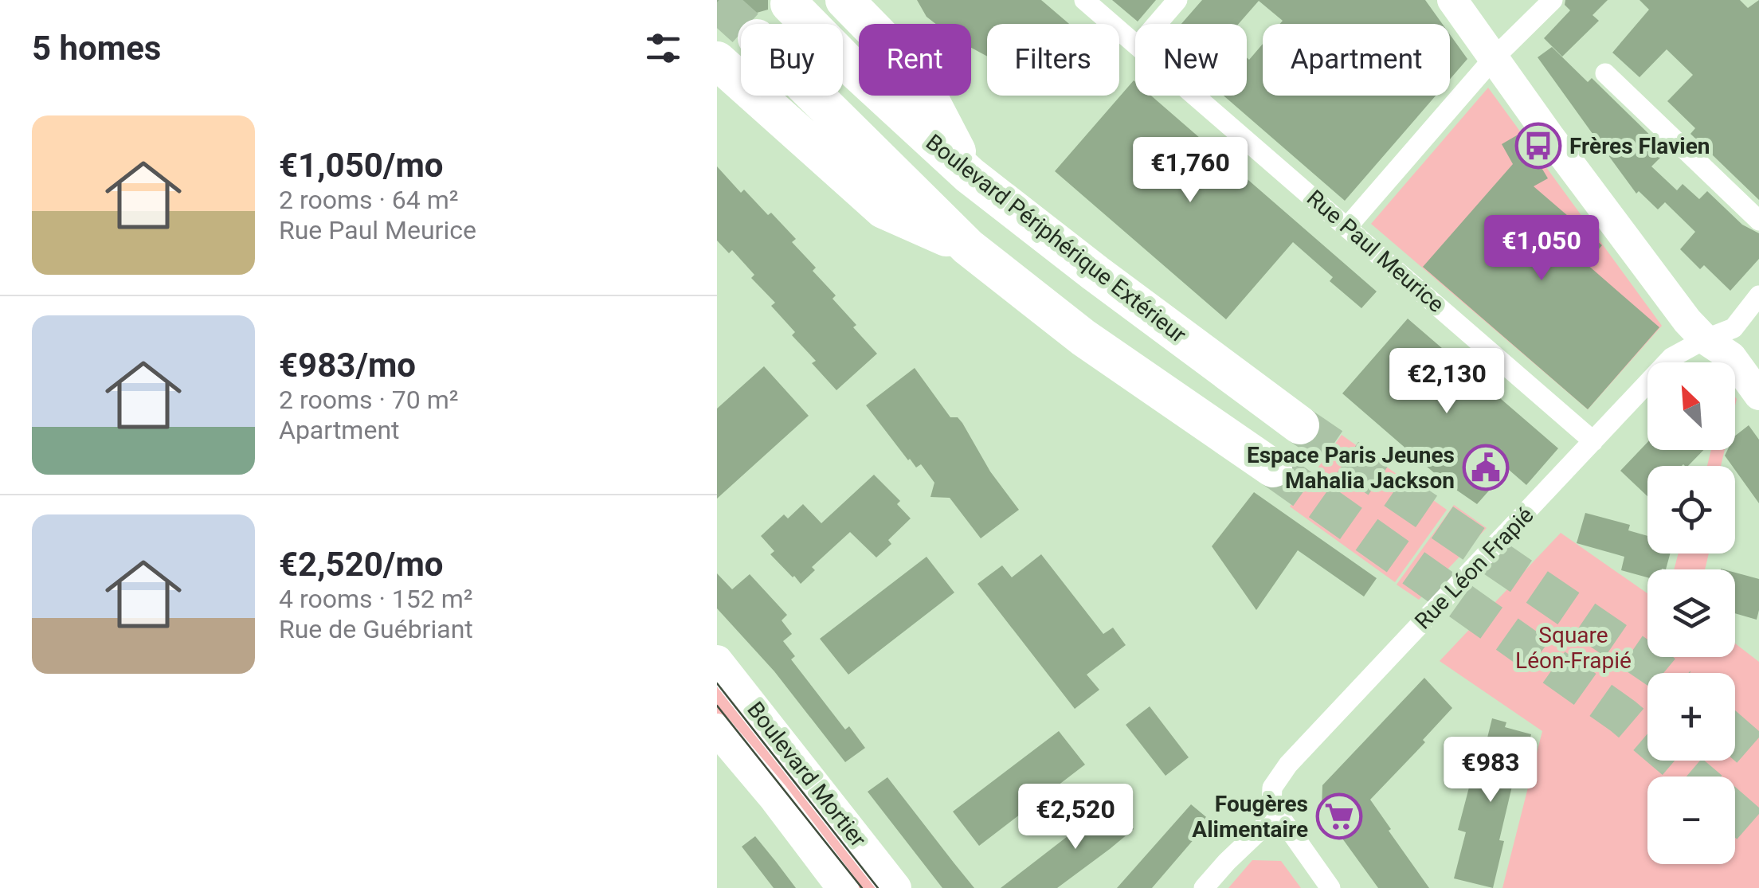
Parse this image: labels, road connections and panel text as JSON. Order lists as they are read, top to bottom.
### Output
{
  "streets": {
    "highway": ["Boulevard Périphérique Extérieur"],
    "main road": ["Boulevard Mortier"],
    "street": ["Rue Paul Meurice", "Rue Léon Frapié"]
  },
  "crossings": [
    ["Rue Paul Meurice", "Rue Léon Frapié"]
  ],
  "parks": ["Square Léon-Frapié"],
  "places": {
    "bus stop": ["Frères Flavien"],
    "public building": ["Espace Paris Jeunes Mahalia Jackson"],
    "supermarket": ["Fougères Alimentaire"]
  },
  "north": "top left",
  "page": {
    "heading": "5 homes",
    "chip": [
      "Buy",
      "Rent",
      "Filters",
      "New",
      "Apartment"
    ],
    "list": [
      {
        "name": "€1,050/mo",
        "note": "2 rooms · 64 m² · Rue Paul Meurice"
      },
      {
        "name": "€983/mo",
        "note": "2 rooms · 70 m² · Apartment"
      },
      {
        "name": "€2,520/mo",
        "note": "4 rooms · 152 m² · Rue de Guébriant"
      }
    ],
    "price": [
      "€1,760",
      "€1,050",
      "€2,130",
      "€983",
      "€2,520"
    ],
    "map_buttons": ["+", "−"]
  }
}
